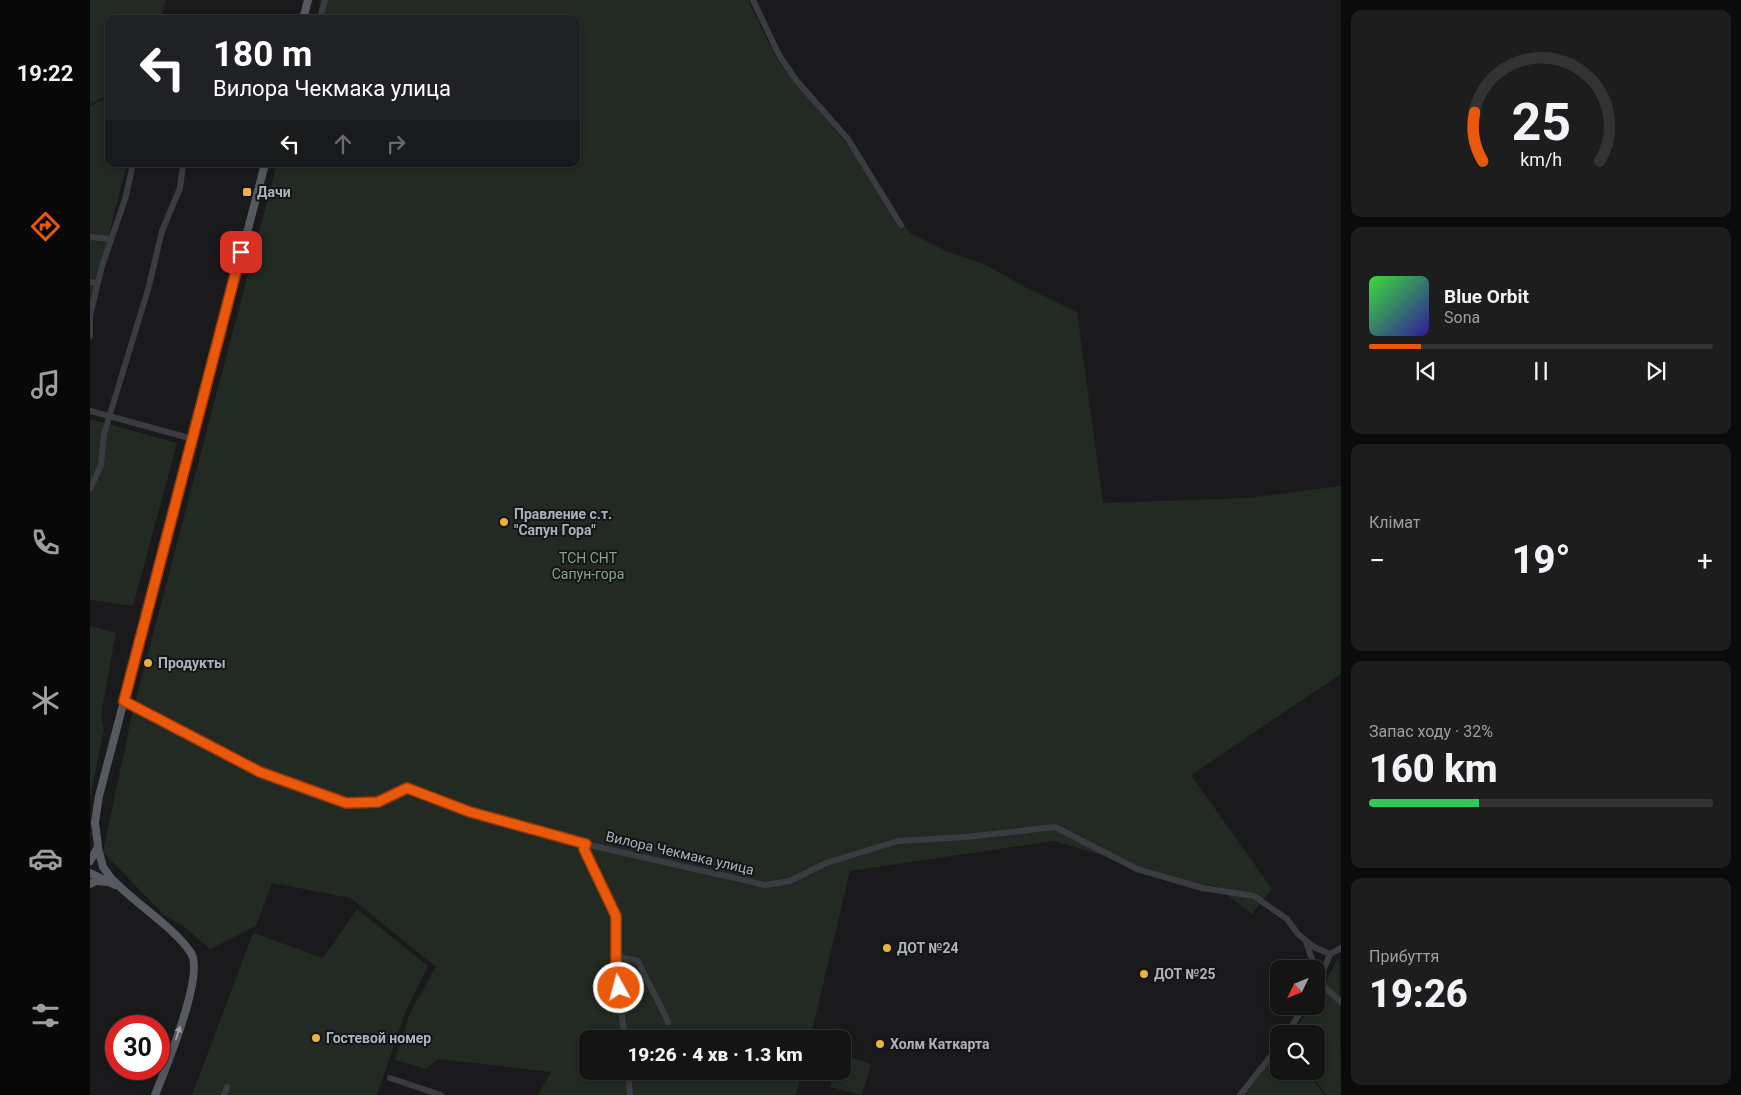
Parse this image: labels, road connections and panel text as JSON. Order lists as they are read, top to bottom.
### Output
{
  "streets": {
    "street": ["Вилора Чекмака улица"]
  },
  "parks": ["ТСН СНТ Сапун-гора"],
  "places": {
    "transit": ["Дачи"],
    "other": [
      "Правление с.т. \"Сапун Гора\"",
      "Продукты",
      "ДОТ №24",
      "ДОТ №25",
      "Гостевой номер",
      "Холм Каткарта"
    ]
  },
  "north": "bottom left",
  "page": {
    "tabs": "19:22",
    "turn": ["180 m", "Вилора Чекмака улица"],
    "song": ["Blue Orbit", "Sona"],
    "tile": [
      "Клімат",
      ["Запас ходу · 32%", "160 km"],
      ["Прибуття", "19:26"]
    ],
    "heat": ["−", "19°", "+"],
    "limit": "30",
    "trip": "19:26 · 4 хв · 1.3 km",
    "gauge": ["25", "km/h"]
  }
}
